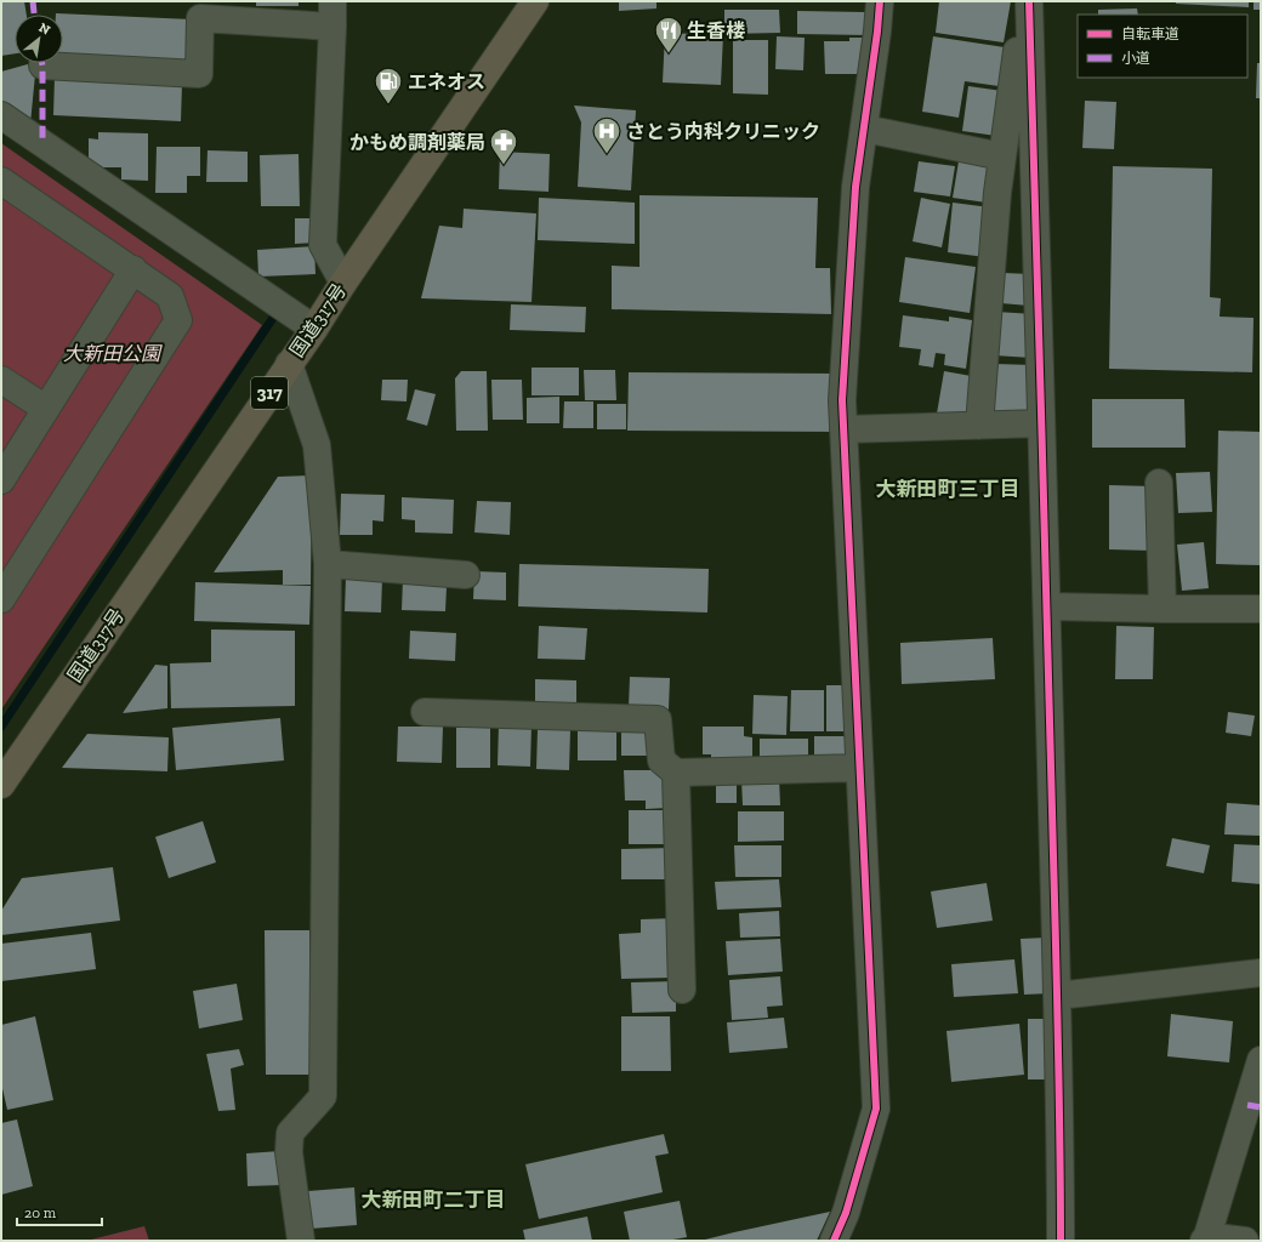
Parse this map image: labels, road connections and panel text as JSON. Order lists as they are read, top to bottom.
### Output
{
  "streets": {
    "highway": ["国道317号", "317"]
  },
  "districts": ["大新田町三丁目", "大新田町二丁目"],
  "parks": ["大新田公園"],
  "places": {
    "restaurant": ["生香楼"],
    "fuel station": ["エネオス"],
    "hospital": ["さとう内科クリニック"],
    "pharmacy": ["かもめ調剤薬局"]
  },
  "legend": ["自転車道", "小道"],
  "scale_bar": "20 m",
  "north": "top right"
}
